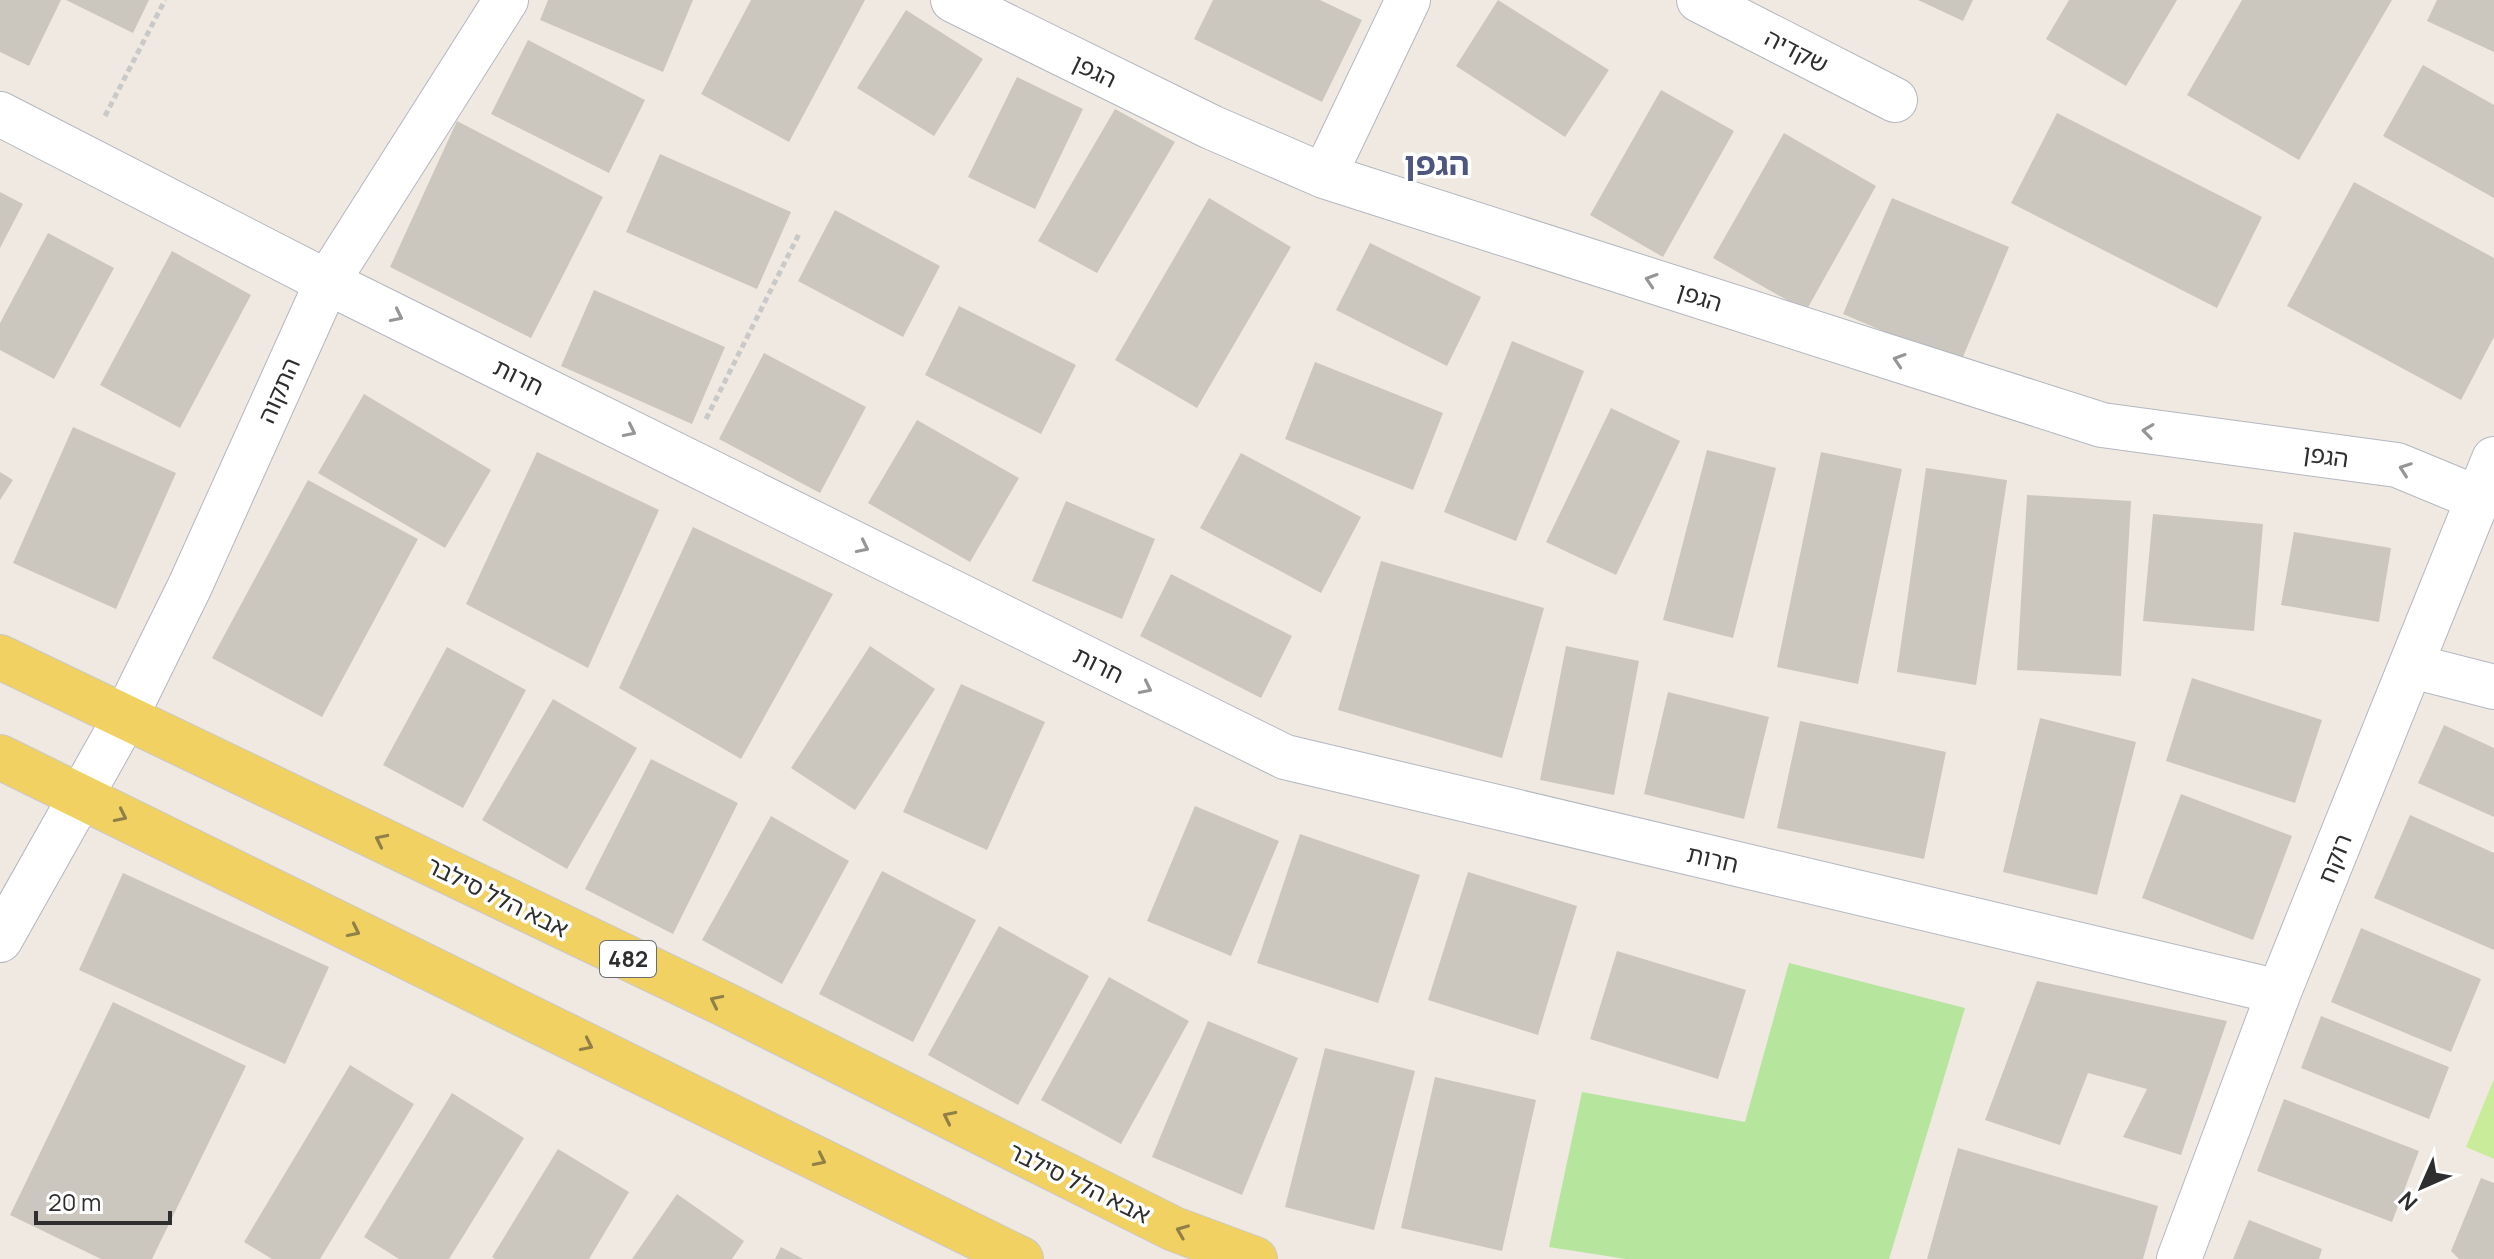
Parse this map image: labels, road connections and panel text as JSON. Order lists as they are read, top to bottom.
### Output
{
  "streets": {
    "main road": ["אבא הלל סילבר", "482"],
    "street": [
      "שקדיה",
      "הגפן",
      "חרות",
      "התקוה",
      "רוקח"
    ]
  },
  "crossings": [
    ["הגפן", "רוקח"],
    ["חרות", "התקוה"],
    ["חרות", "רוקח"],
    ["התקוה", "אבא הלל סילבר"]
  ],
  "one_way": ["הגפן", "חרות"],
  "districts": ["הגפן"],
  "scale_bar": "20 m",
  "north": "bottom left"
}
